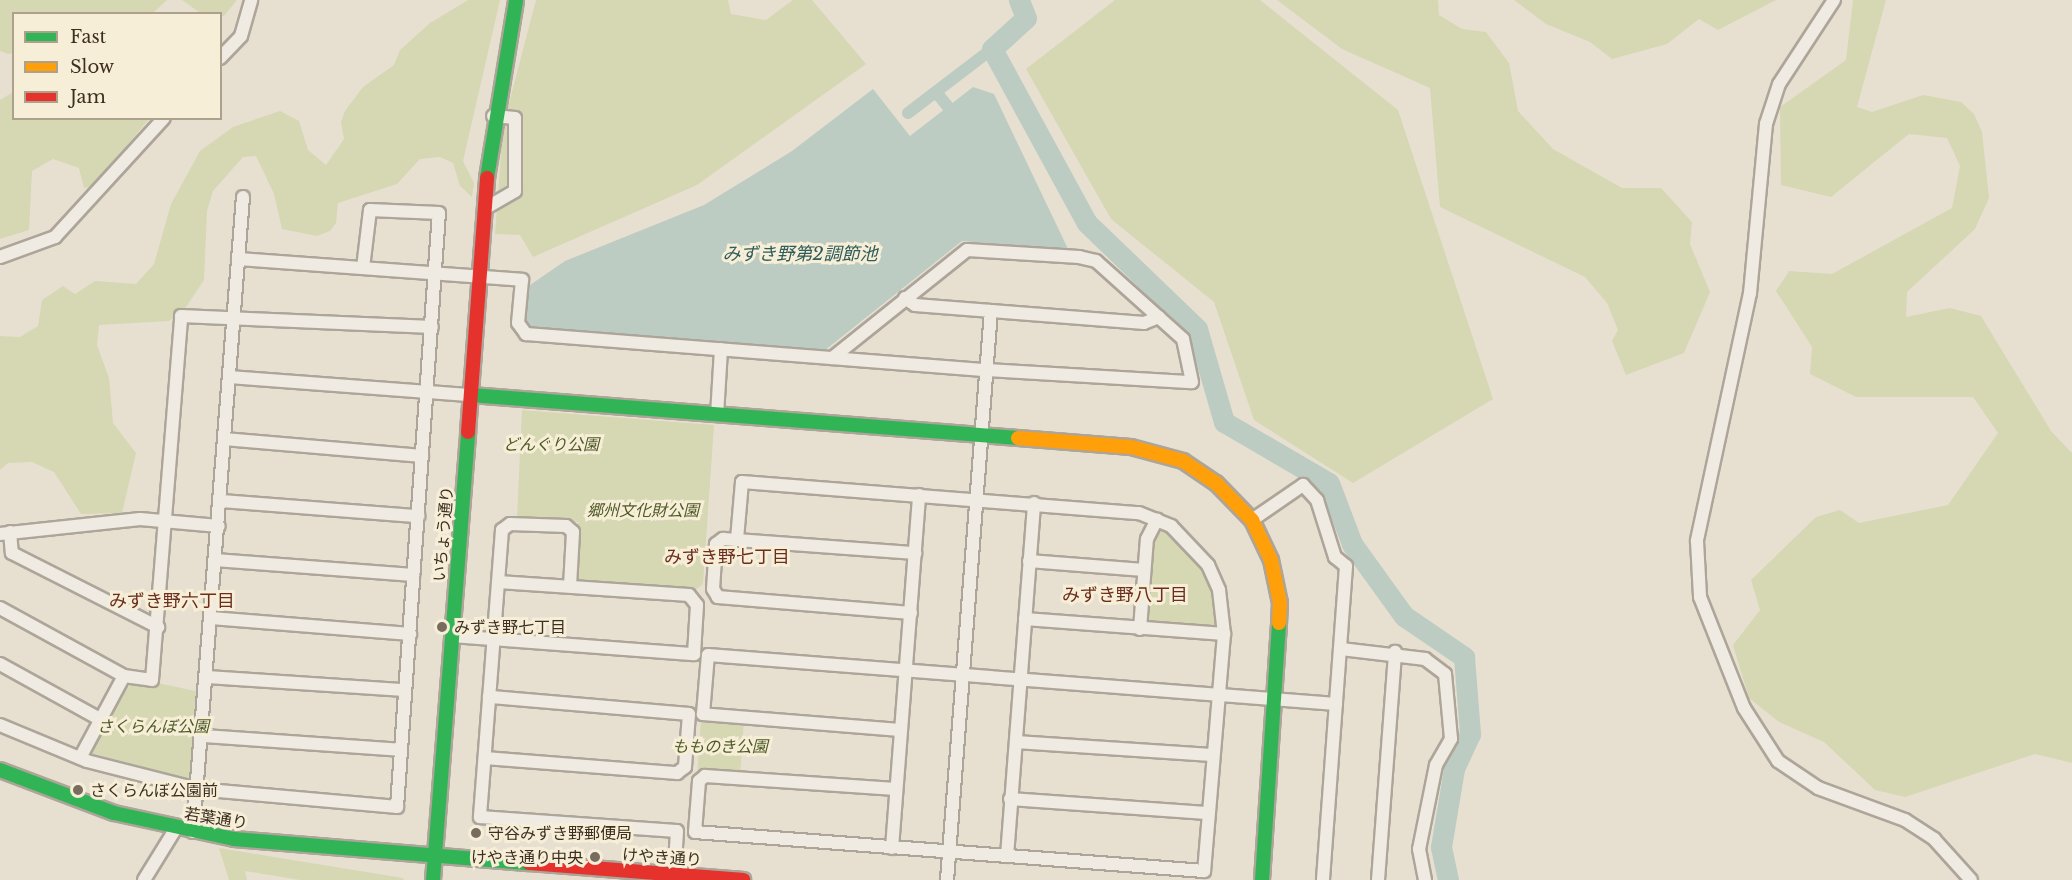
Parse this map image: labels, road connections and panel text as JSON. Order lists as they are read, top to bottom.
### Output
{
  "streets": {
    "street": ["いちょう通り", "若葉通り", "けやき通り"]
  },
  "crossings": [
    ["いちょう通り", "若葉通り"],
    ["いちょう通り", "けやき通り"],
    ["若葉通り", "けやき通り"]
  ],
  "districts": ["みずき野七丁目", "みずき野八丁目", "みずき野六丁目"],
  "water": ["みずき野第2調節池"],
  "parks": [
    "どんぐり公園",
    "郷州文化財公園",
    "さくらんぼ公園",
    "もものき公園"
  ],
  "places": [
    "みずき野七丁目",
    "さくらんぼ公園前",
    "守谷みずき野郵便局",
    "けやき通り中央"
  ],
  "legend": ["Fast", "Slow", "Jam"]
}
